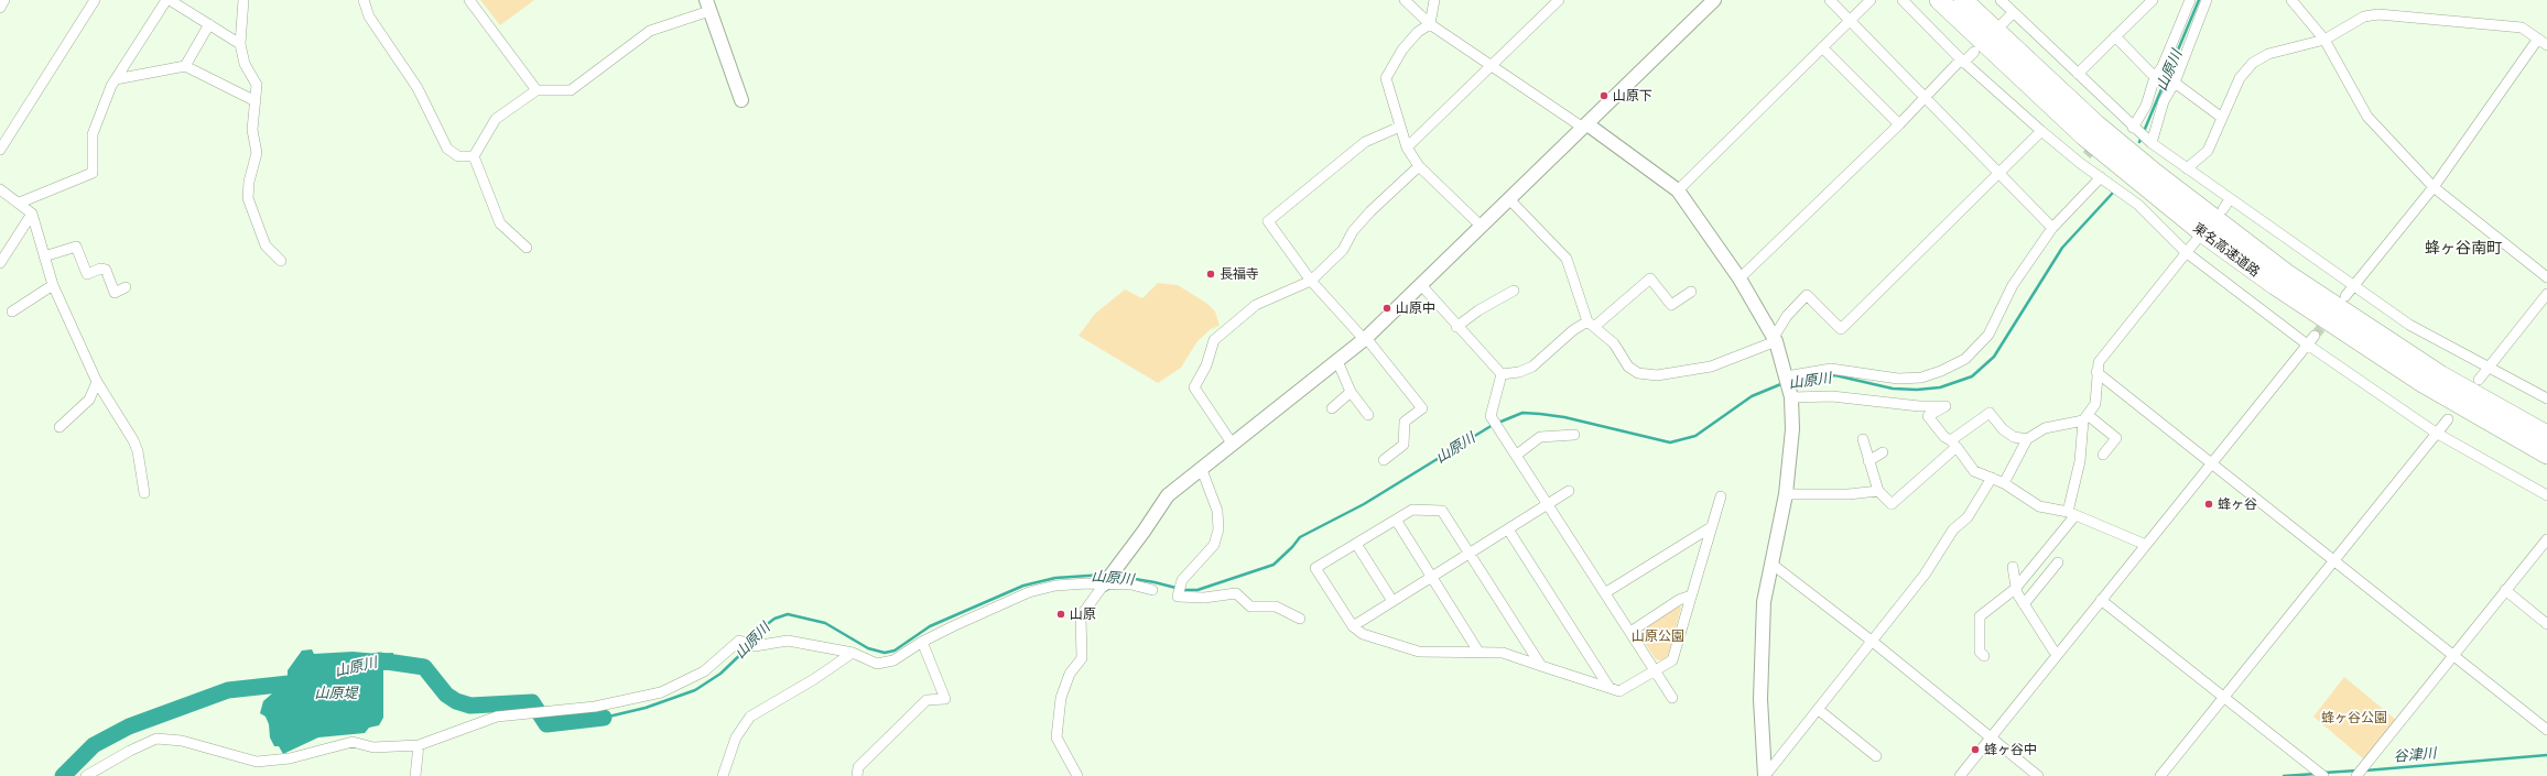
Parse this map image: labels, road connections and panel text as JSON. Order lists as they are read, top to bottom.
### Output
{
  "streets": {
    "highway": ["東名高速道路"]
  },
  "districts": ["蜂ヶ谷南町"],
  "water": ["山原川", "山原堤", "谷津川"],
  "parks": ["山原公園", "蜂ヶ谷公園"],
  "places": [
    "山原下",
    "長福寺",
    "山原中",
    "蜂ヶ谷",
    "山原",
    "蜂ヶ谷中"
  ]
}
